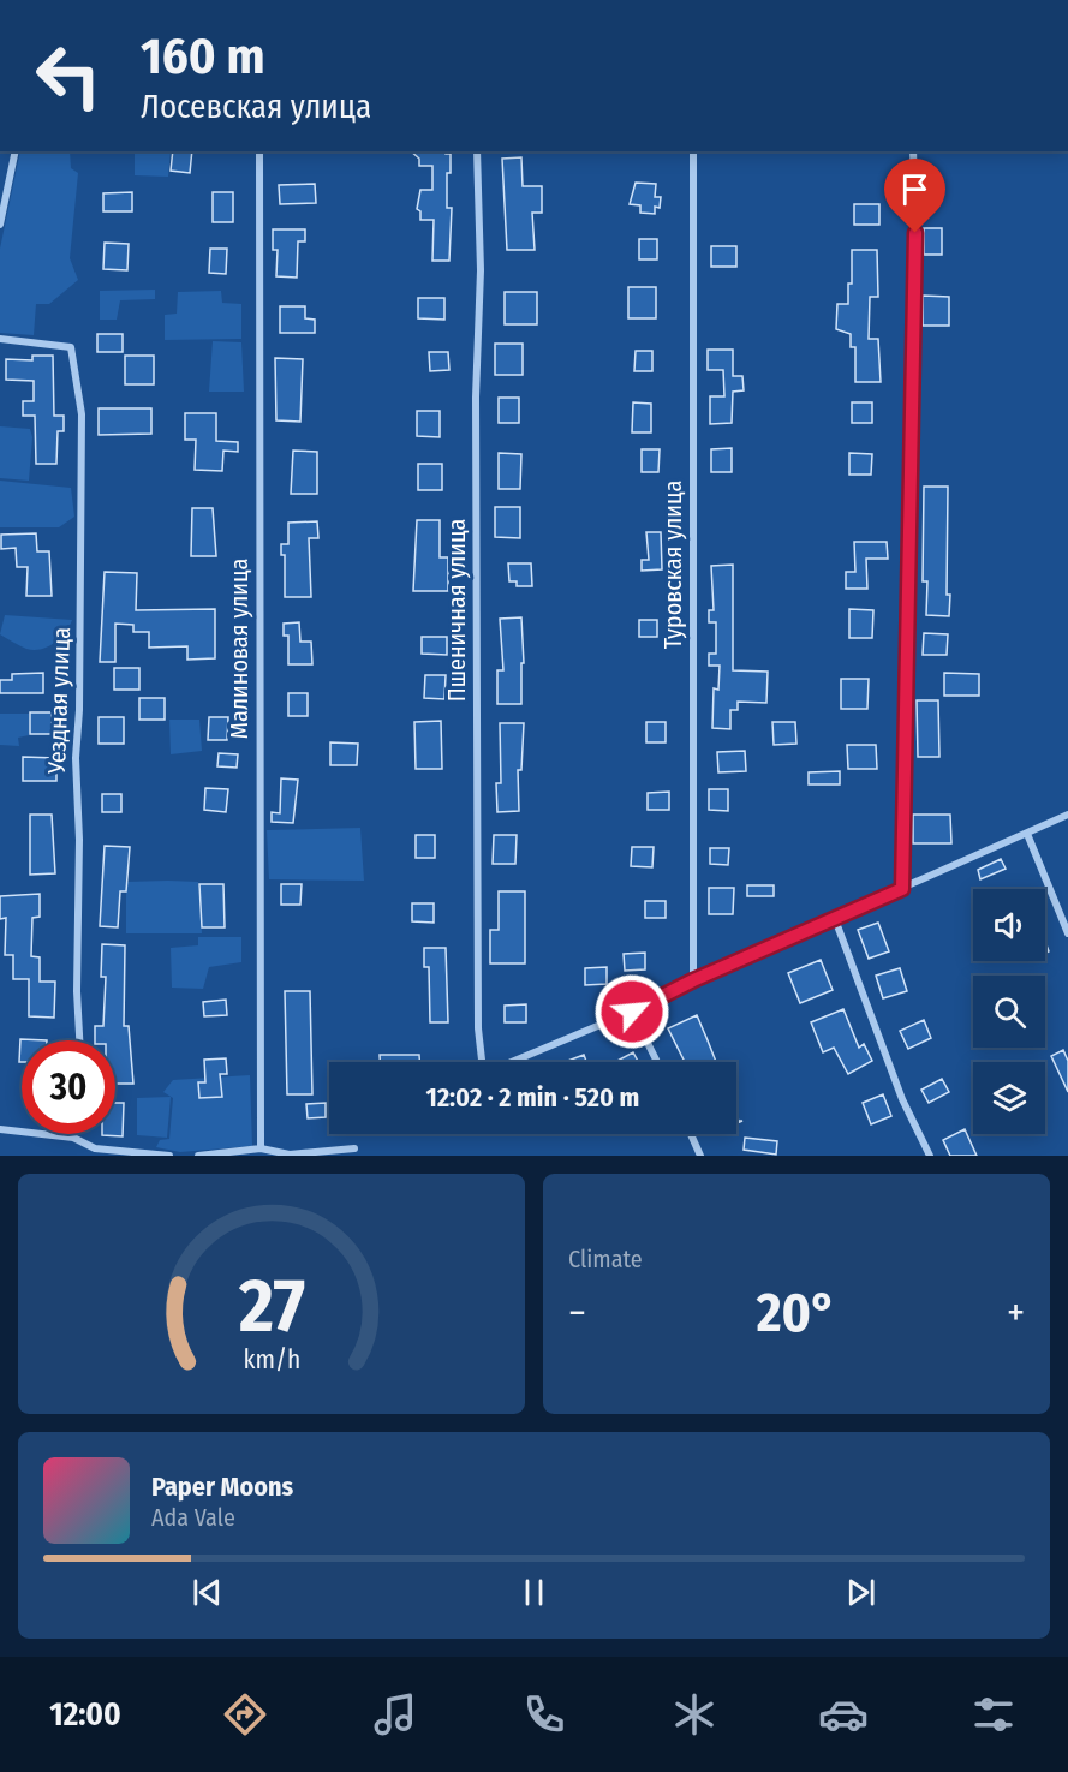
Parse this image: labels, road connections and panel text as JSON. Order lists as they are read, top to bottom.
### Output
{
  "streets": {
    "street": [
      "Туровская улица",
      "Пшеничная улица",
      "Малиновая улица",
      "Уездная улица"
    ]
  },
  "page": {
    "turn": ["160 m", "Лосевская улица"],
    "limit": "30",
    "trip": "12:02 · 2 min · 520 m",
    "tile": "Climate",
    "heat": ["−", "20°", "+"],
    "song": ["Paper Moons", "Ada Vale"],
    "tabs": "12:00",
    "gauge": ["27", "km/h"]
  }
}
